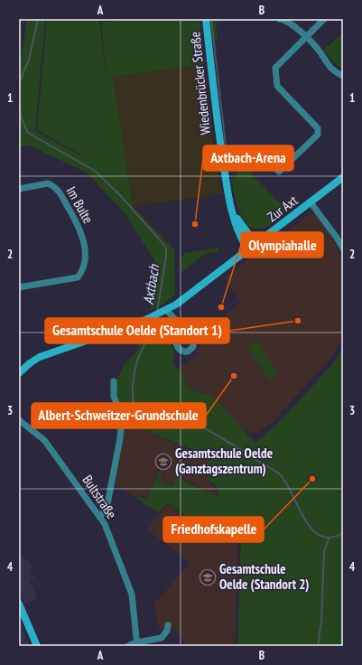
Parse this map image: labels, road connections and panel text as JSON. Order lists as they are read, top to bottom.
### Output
{
  "streets": {
    "street": [
      "Wiedenbrücker Straße",
      "Im Bulte",
      "Zur Axt",
      "Bultstraße"
    ]
  },
  "crossings": [
    ["Wiedenbrücker Straße", "Zur Axt"]
  ],
  "water": ["Axtbach"],
  "places": {
    "other": [
      "Axtbach-Arena",
      "Olympiahalle",
      "Gesamtschule Oelde (Standort 1)",
      "Albert-Schweitzer-Grundschule",
      "Friedhofskapelle"
    ],
    "school or university": ["Gesamtschule Oelde (Ganztagszentrum)", "Gesamtschule Oelde (Standort 2)"]
  },
  "grid": {
    "columns": ["A", "B"],
    "rows": [
      "1",
      "2",
      "3",
      "4"
    ]
  }
}
